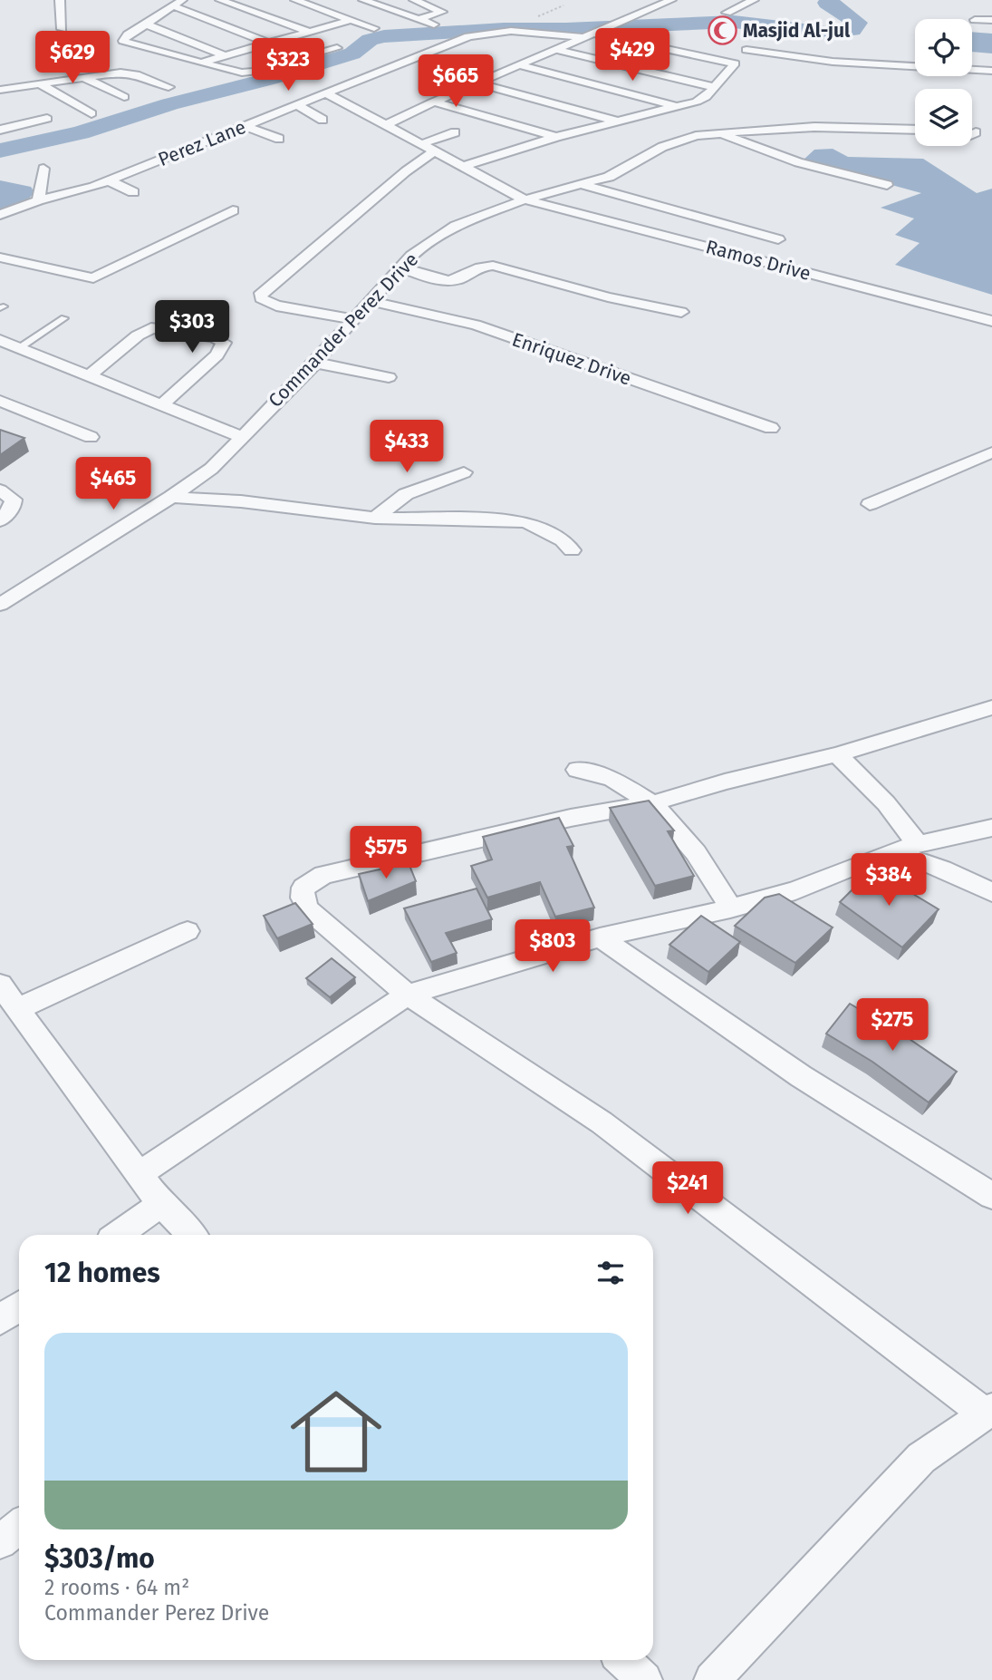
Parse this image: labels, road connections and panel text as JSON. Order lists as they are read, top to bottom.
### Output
{
  "streets": {
    "street": [
      "Perez Lane",
      "Ramos Drive",
      "Commander Perez Drive",
      "Enriquez Drive"
    ]
  },
  "crossings": [
    ["Perez Lane", "Ramos Drive"],
    ["Ramos Drive", "Commander Perez Drive"],
    ["Commander Perez Drive", "Enriquez Drive"]
  ],
  "places": {
    "mosque": ["Masjid Al-jul"]
  },
  "page": {
    "price": [
      "$429",
      "$629",
      "$323",
      "$665",
      "$303",
      "$433",
      "$465",
      "$575",
      "$384",
      "$803",
      "$275",
      "$241"
    ],
    "heading": "12 homes",
    "list": [
      {
        "name": "$303/mo",
        "note": "2 rooms · 64 m² · Commander Perez Drive"
      }
    ]
  }
}
